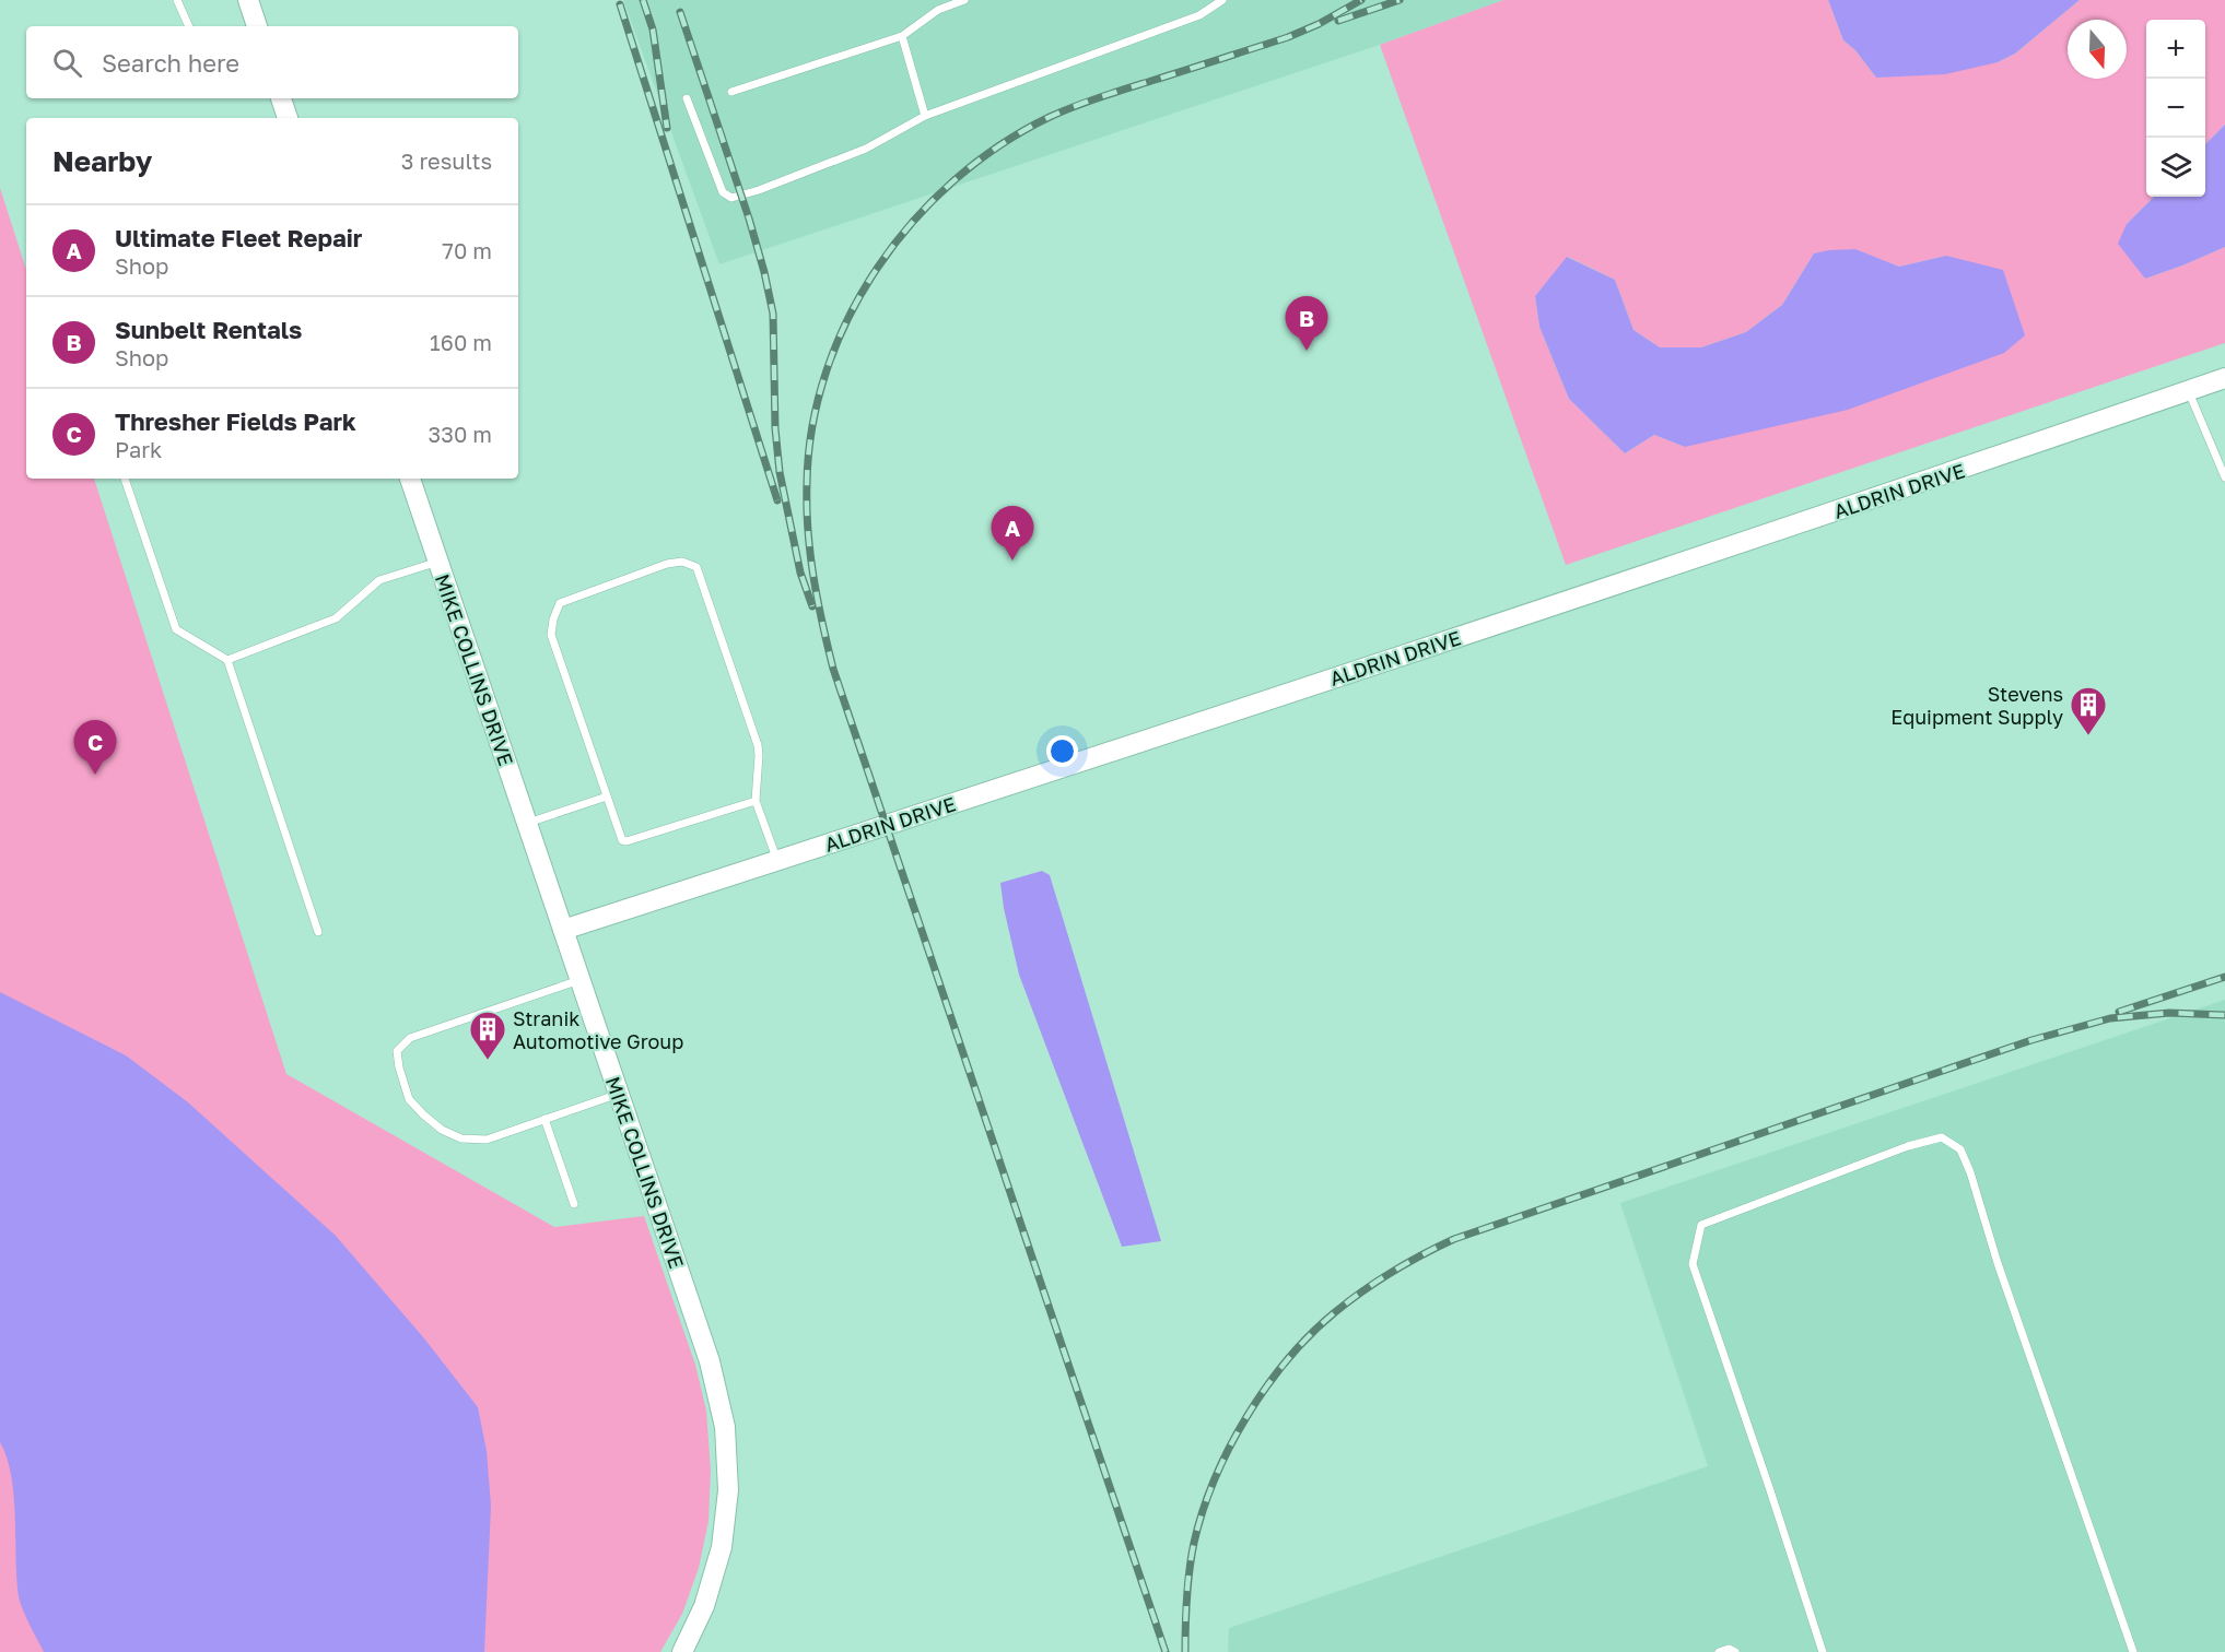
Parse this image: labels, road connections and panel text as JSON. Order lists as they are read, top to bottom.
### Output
{
  "streets": {
    "street": ["ALDRIN DRIVE", "MIKE COLLINS DRIVE"]
  },
  "crossings": [
    ["ALDRIN DRIVE", "MIKE COLLINS DRIVE"]
  ],
  "places": {
    "building": ["Stevens Equipment Supply", "Stranik Automotive Group"]
  },
  "north": "bottom",
  "page": {
    "map_buttons": ["+", "−"],
    "search": "Search here",
    "heading": ["Nearby", "3 results"],
    "list": [
      {
        "mark": "A",
        "name": "Ultimate Fleet Repair",
        "note": "Shop",
        "value": "70 m"
      },
      {
        "mark": "B",
        "name": "Sunbelt Rentals",
        "note": "Shop",
        "value": "160 m"
      },
      {
        "mark": "C",
        "name": "Thresher Fields Park",
        "note": "Park",
        "value": "330 m"
      }
    ],
    "pins": ["B", "A", "C"]
  }
}
